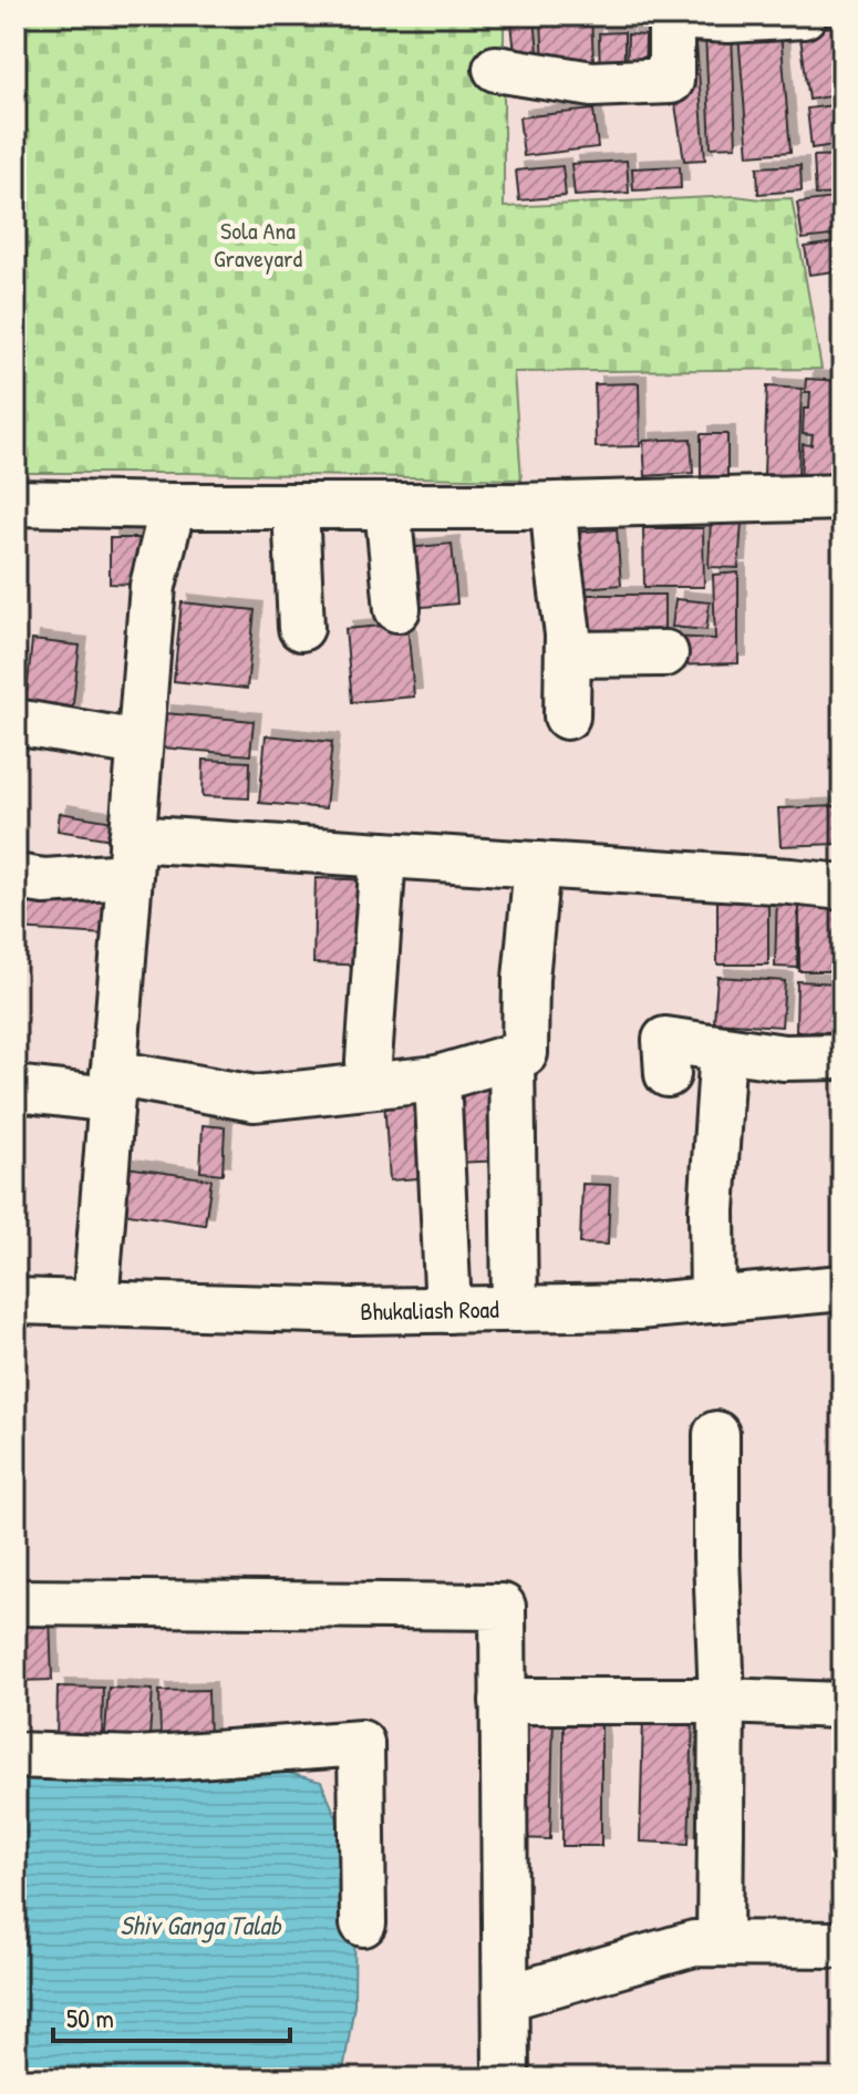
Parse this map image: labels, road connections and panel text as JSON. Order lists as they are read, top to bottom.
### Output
{
  "streets": {
    "street": ["Bhukaliash Road"]
  },
  "water": ["Shiv Ganga Talab"],
  "parks": ["Sola Ana Graveyard"],
  "scale_bar": "50 m"
}
